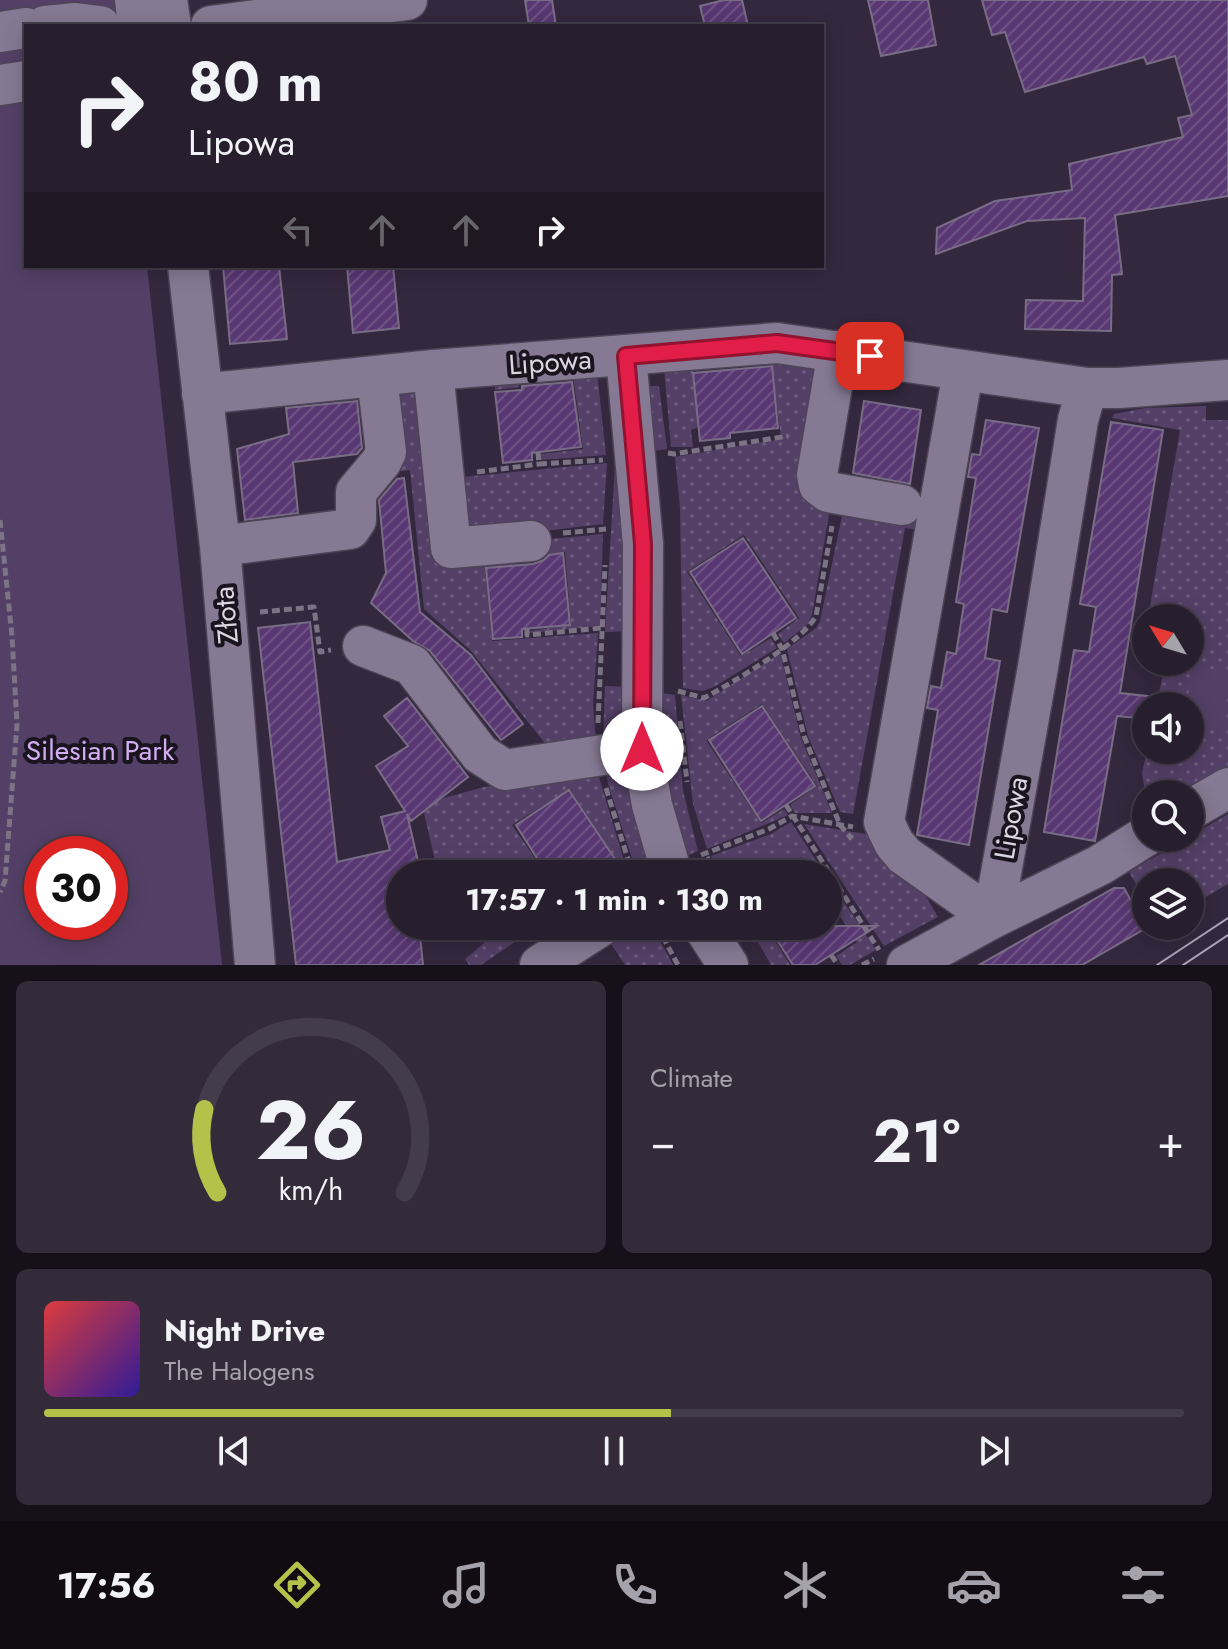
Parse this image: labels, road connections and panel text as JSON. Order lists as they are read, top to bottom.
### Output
{
  "streets": {
    "street": ["Lipowa", "Złota"]
  },
  "crossings": [
    ["Lipowa", "Złota"]
  ],
  "parks": ["Silesian Park"],
  "north": "top left",
  "page": {
    "turn": ["80 m", "Lipowa"],
    "limit": "30",
    "trip": "17:57 · 1 min · 130 m",
    "tile": "Climate",
    "heat": ["−", "21°", "+"],
    "song": ["Night Drive", "The Halogens"],
    "tabs": "17:56",
    "gauge": ["26", "km/h"]
  }
}
